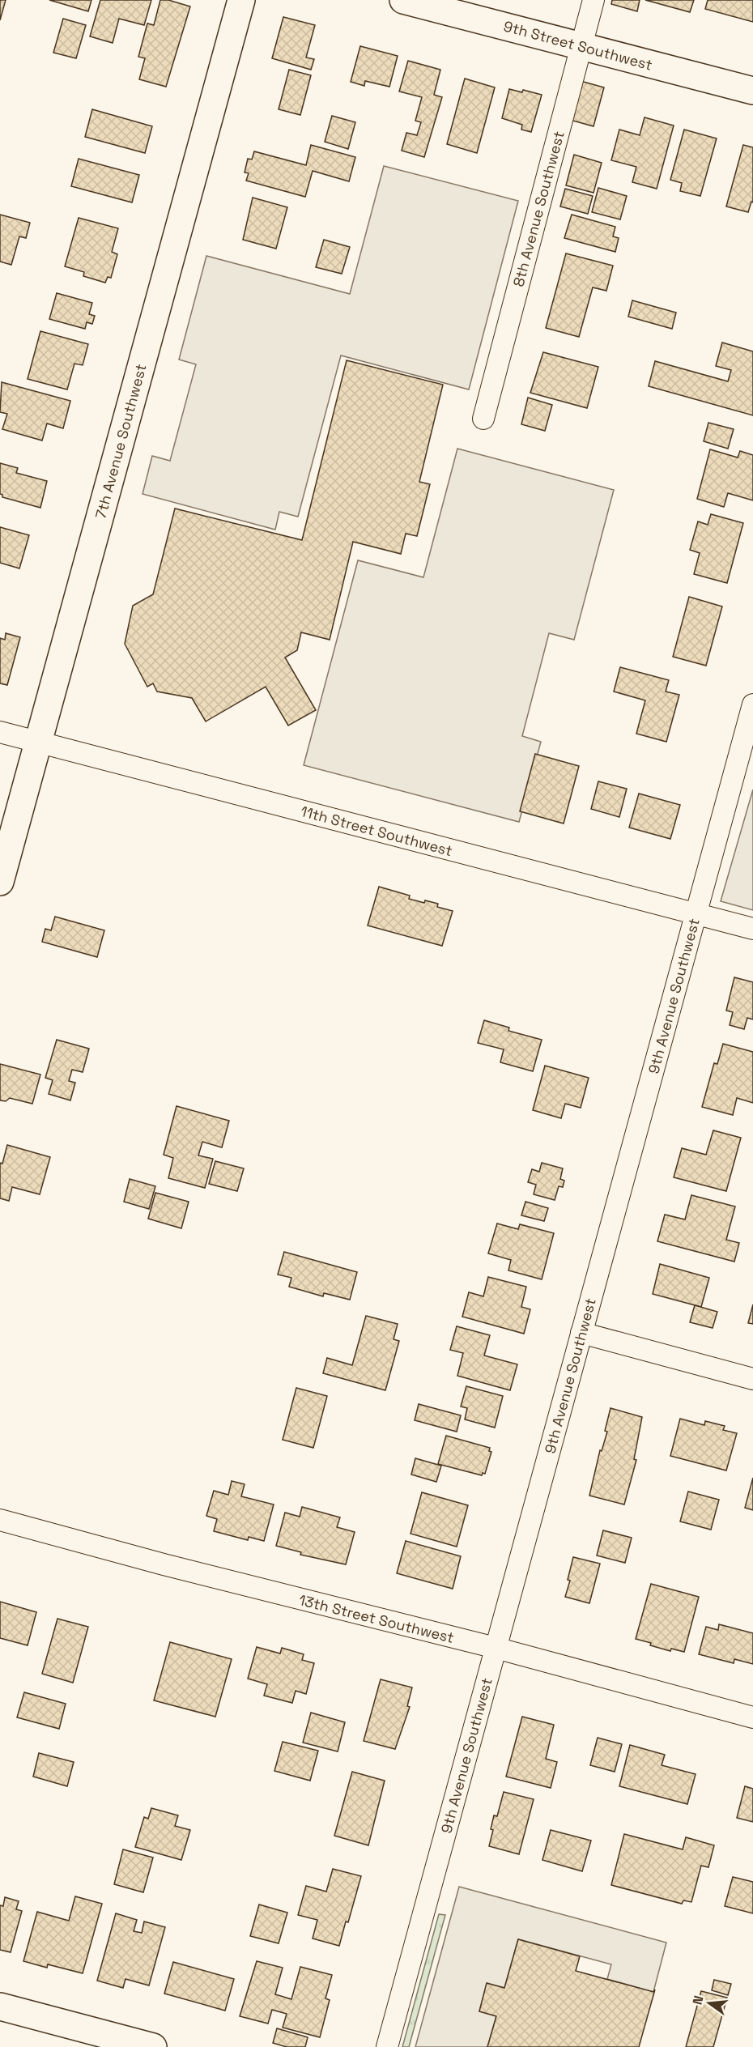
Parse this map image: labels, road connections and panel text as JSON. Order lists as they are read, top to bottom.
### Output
{
  "streets": {
    "street": [
      "9th Street Southwest",
      "8th Avenue Southwest",
      "7th Avenue Southwest",
      "11th Street Southwest",
      "9th Avenue Southwest",
      "13th Street Southwest"
    ]
  },
  "crossings": [
    ["9th Street Southwest", "8th Avenue Southwest"],
    ["7th Avenue Southwest", "11th Street Southwest"],
    ["11th Street Southwest", "9th Avenue Southwest"],
    ["9th Avenue Southwest", "13th Street Southwest"]
  ],
  "north": "left"
}
